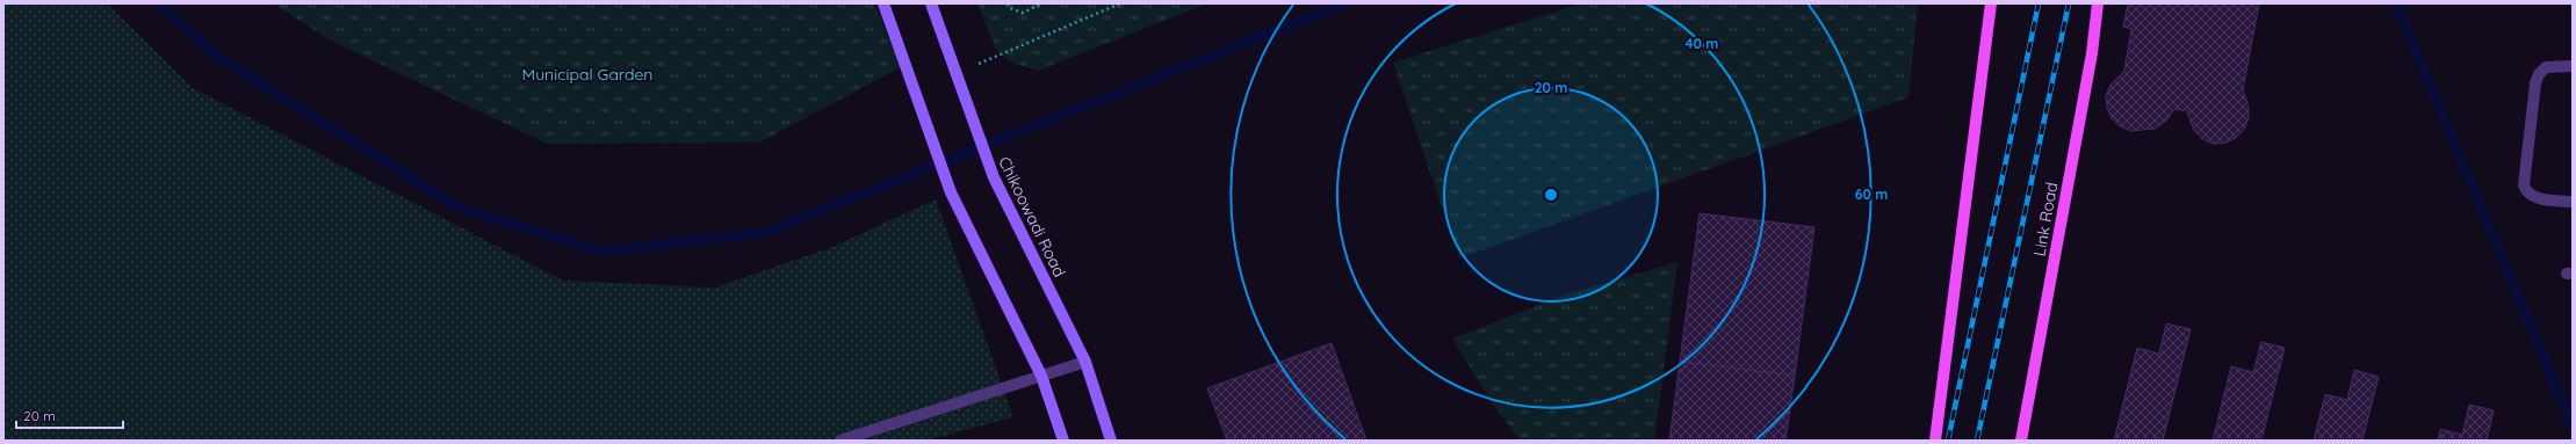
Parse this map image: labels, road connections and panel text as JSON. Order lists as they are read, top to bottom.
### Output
{
  "streets": {
    "main road": ["Link Road"],
    "street": ["Chikoowadi Road"]
  },
  "parks": ["Municipal Garden"],
  "scale_bar": "20 m",
  "rings": ["40 m", "20 m", "60 m"]
}
